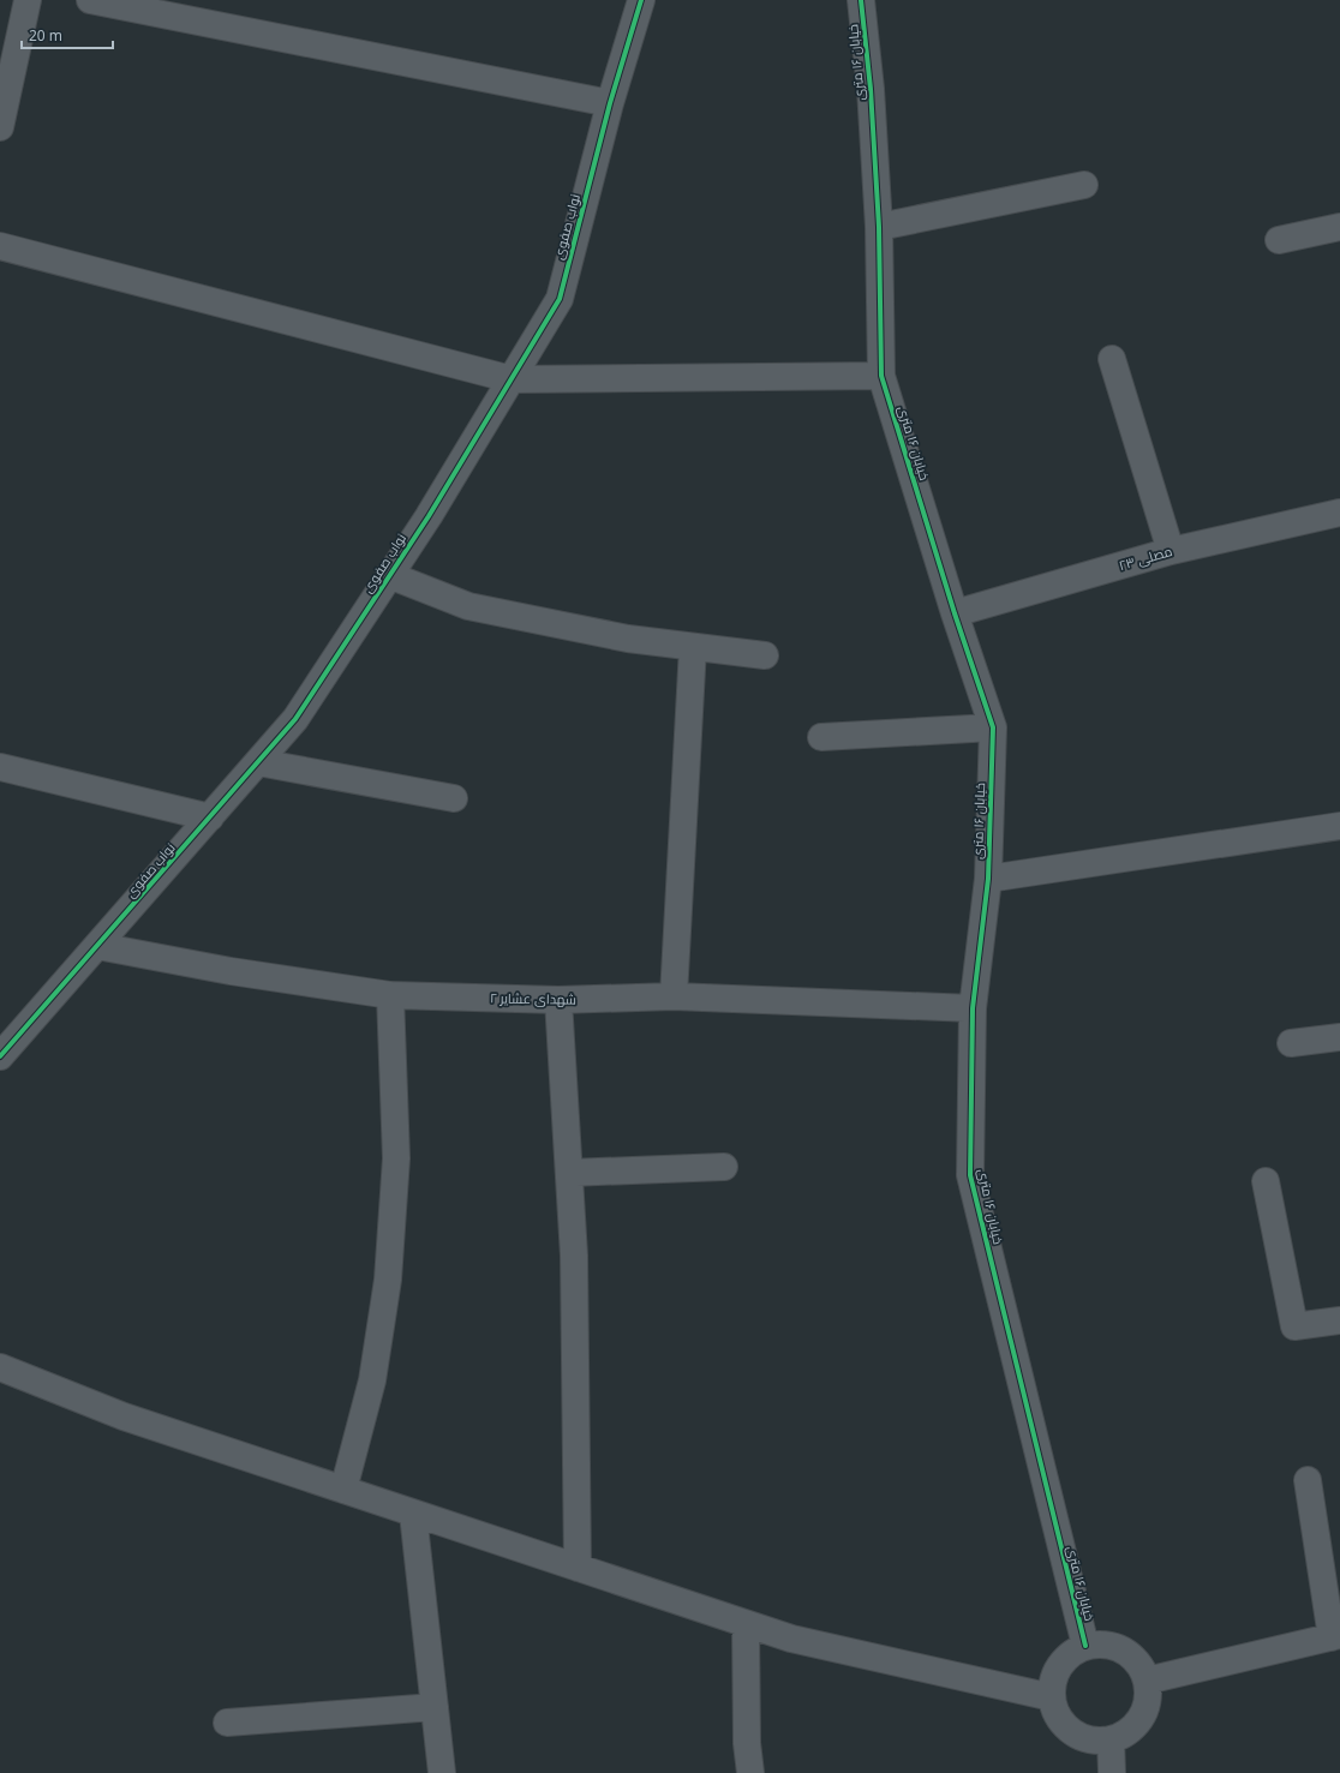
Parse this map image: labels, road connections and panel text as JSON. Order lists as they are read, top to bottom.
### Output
{
  "streets": {
    "street": [
      "خیابان ۱۶ متری",
      "نواب صفوی",
      "مصلی ۲۳",
      "شهدای عشایر ۲"
    ]
  },
  "crossings": [
    ["خیابان ۱۶ متری", "مصلی ۲۳"],
    ["خیابان ۱۶ متری", "شهدای عشایر ۲"],
    ["نواب صفوی", "شهدای عشایر ۲"]
  ],
  "scale_bar": "20 m"
}
